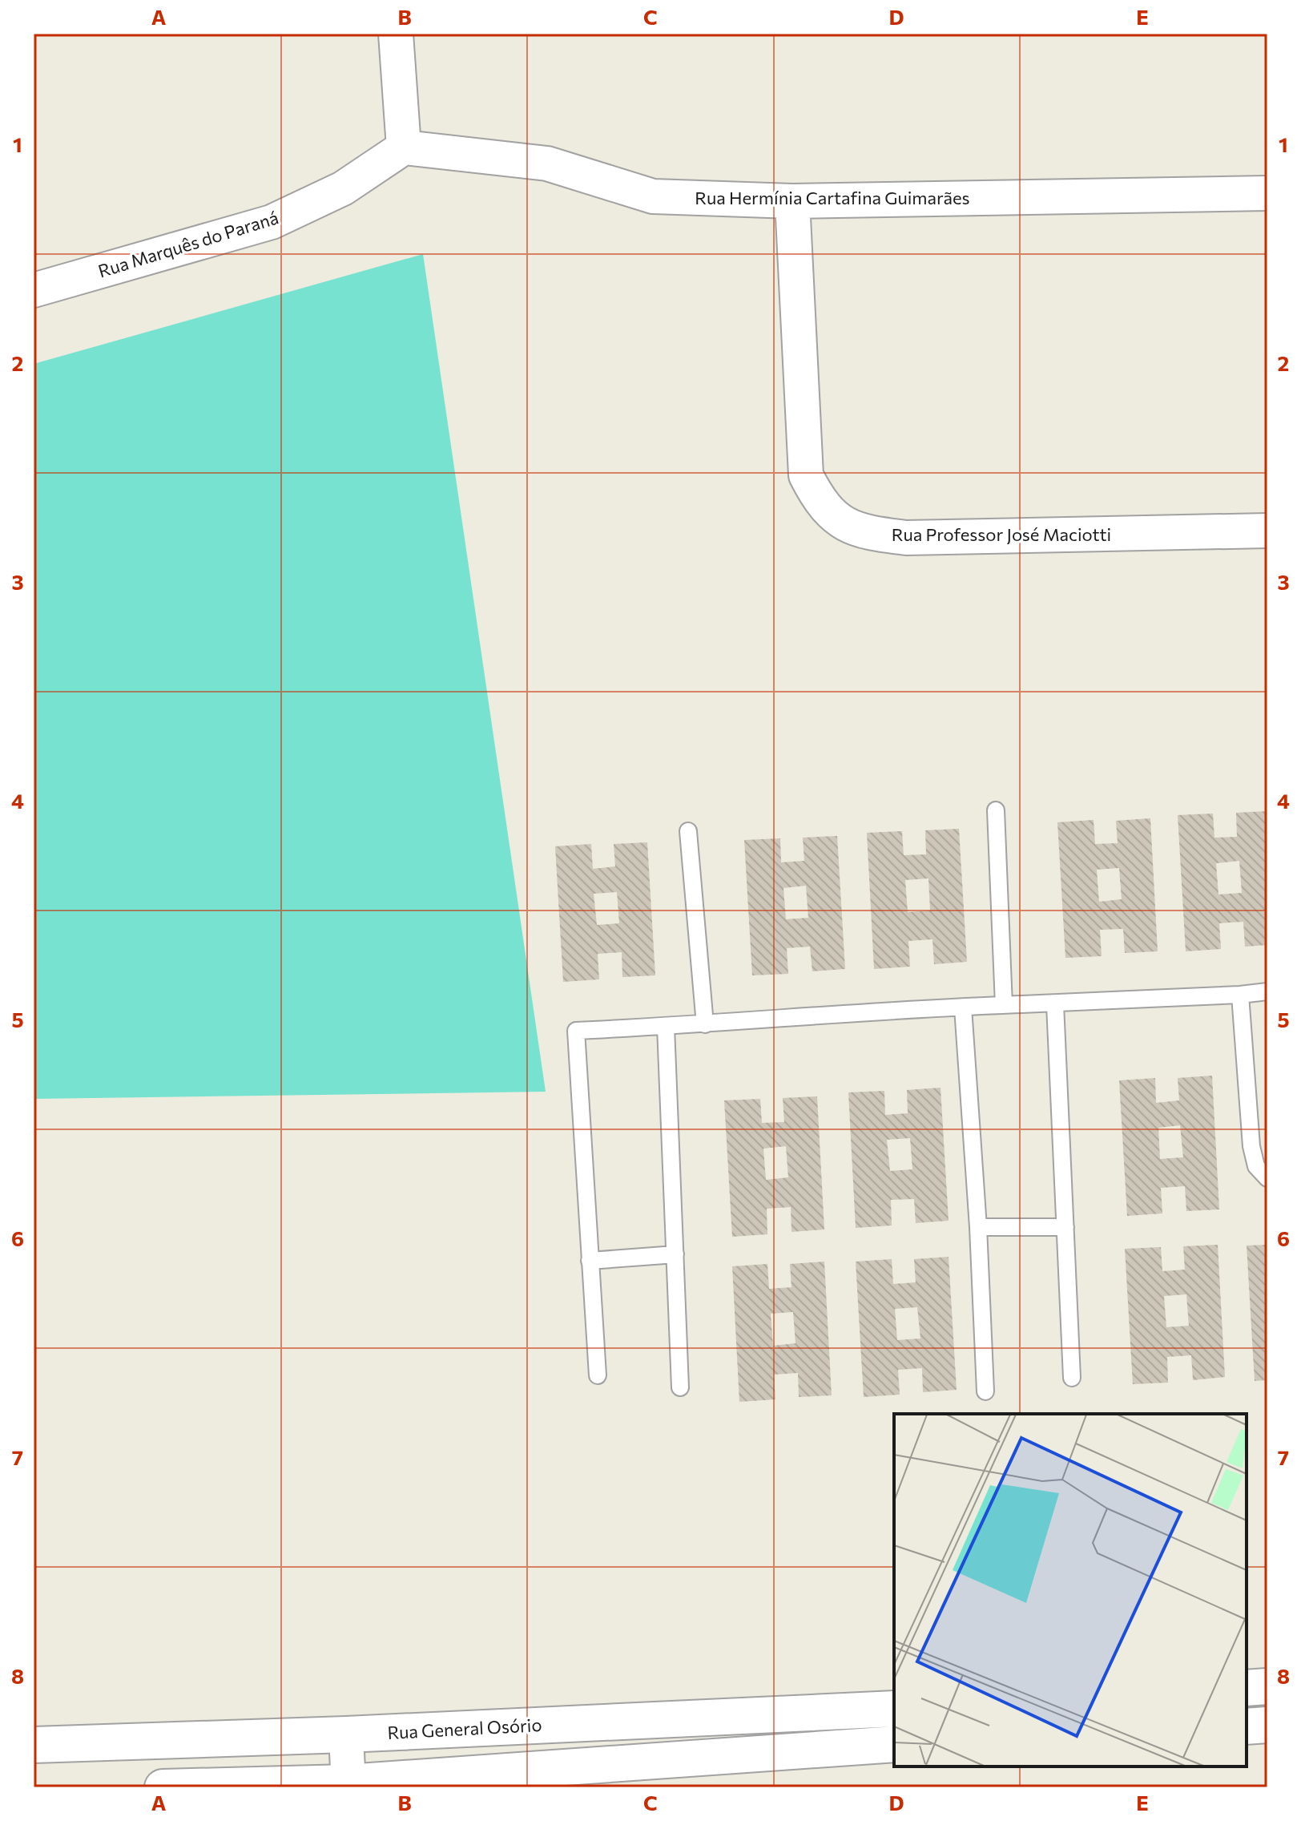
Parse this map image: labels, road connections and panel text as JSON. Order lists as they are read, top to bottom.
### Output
{
  "streets": {
    "street": [
      "Rua Hermínia Cartafina Guimarães",
      "Rua Marquês do Paraná",
      "Rua Professor José Maciotti",
      "Rua General Osório"
    ]
  },
  "crossings": [
    ["Rua Hermínia Cartafina Guimarães", "Rua Marquês do Paraná"],
    ["Rua Hermínia Cartafina Guimarães", "Rua Professor José Maciotti"]
  ],
  "grid": {
    "columns": [
      "A",
      "B",
      "C",
      "D",
      "E"
    ],
    "rows": [
      "1",
      "2",
      "3",
      "4",
      "5",
      "6",
      "7",
      "8"
    ]
  }
}
